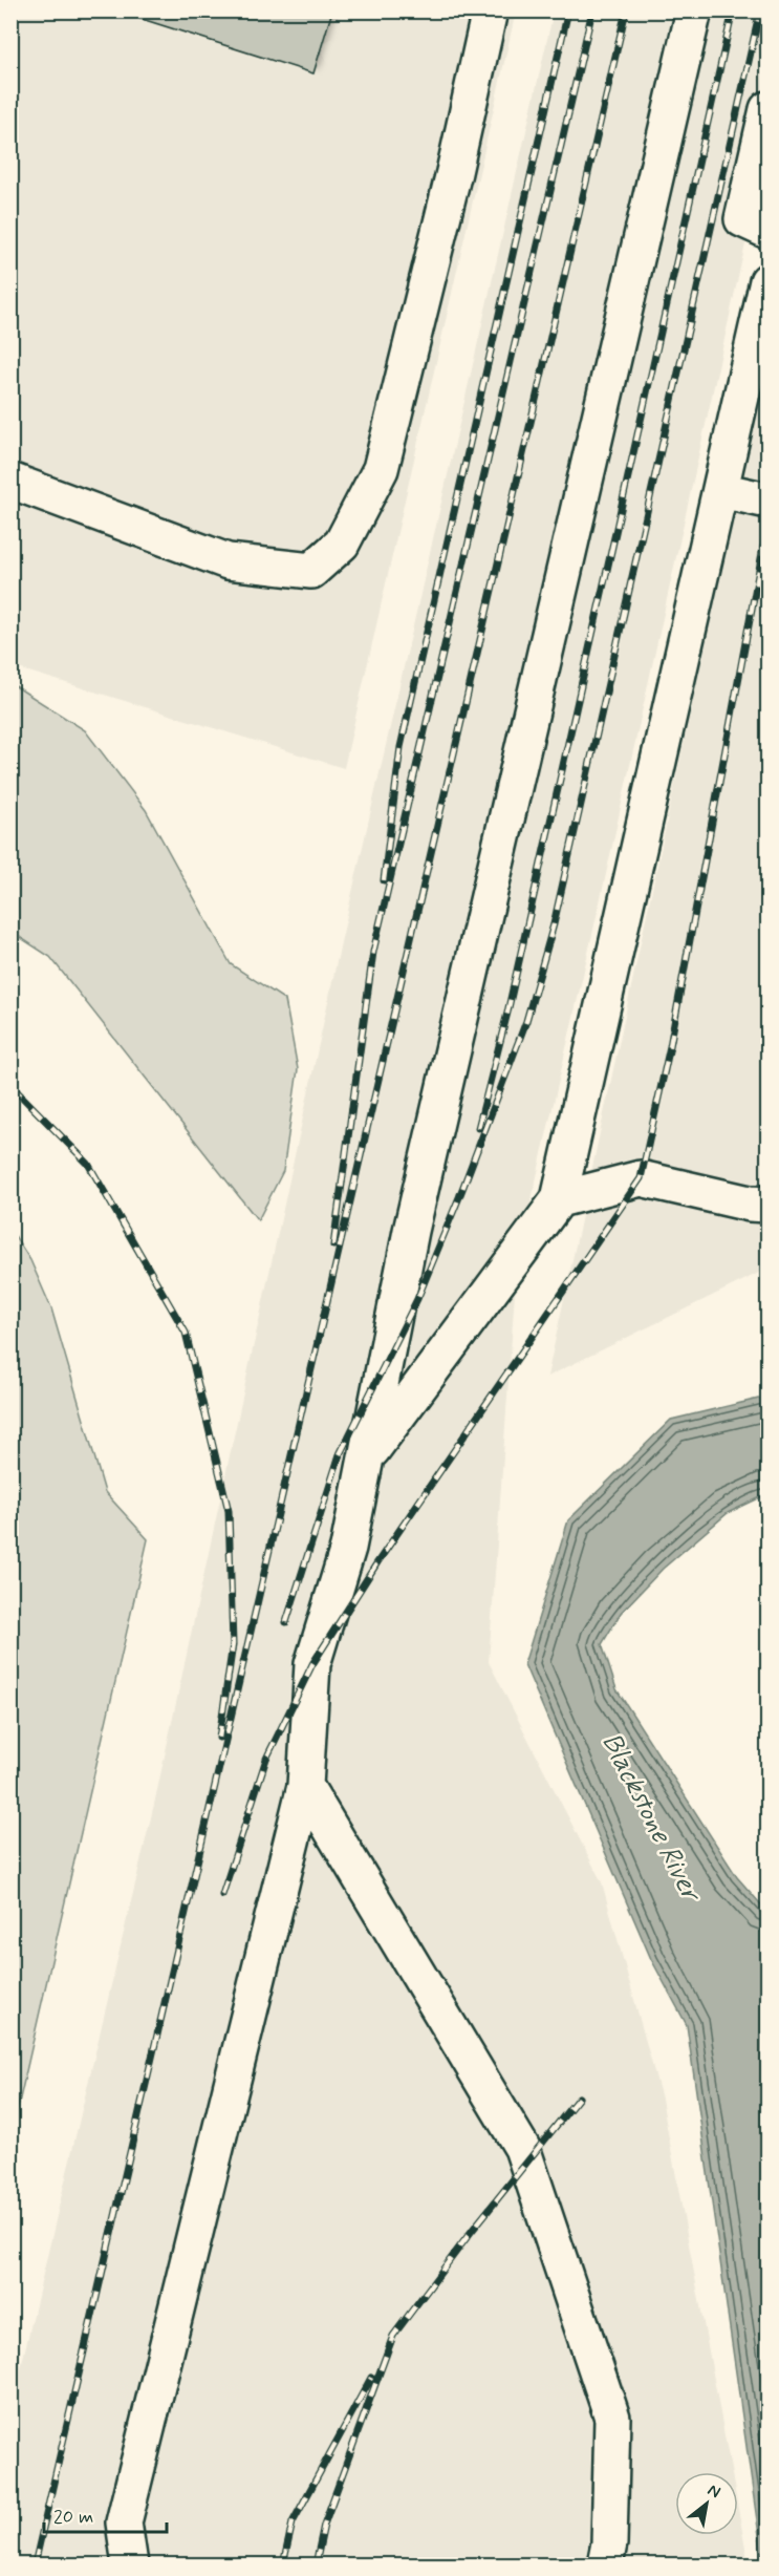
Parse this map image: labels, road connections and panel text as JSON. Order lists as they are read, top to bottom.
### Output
{
  "water": ["Blackstone River"],
  "scale_bar": "20 m",
  "north": "top right"
}
